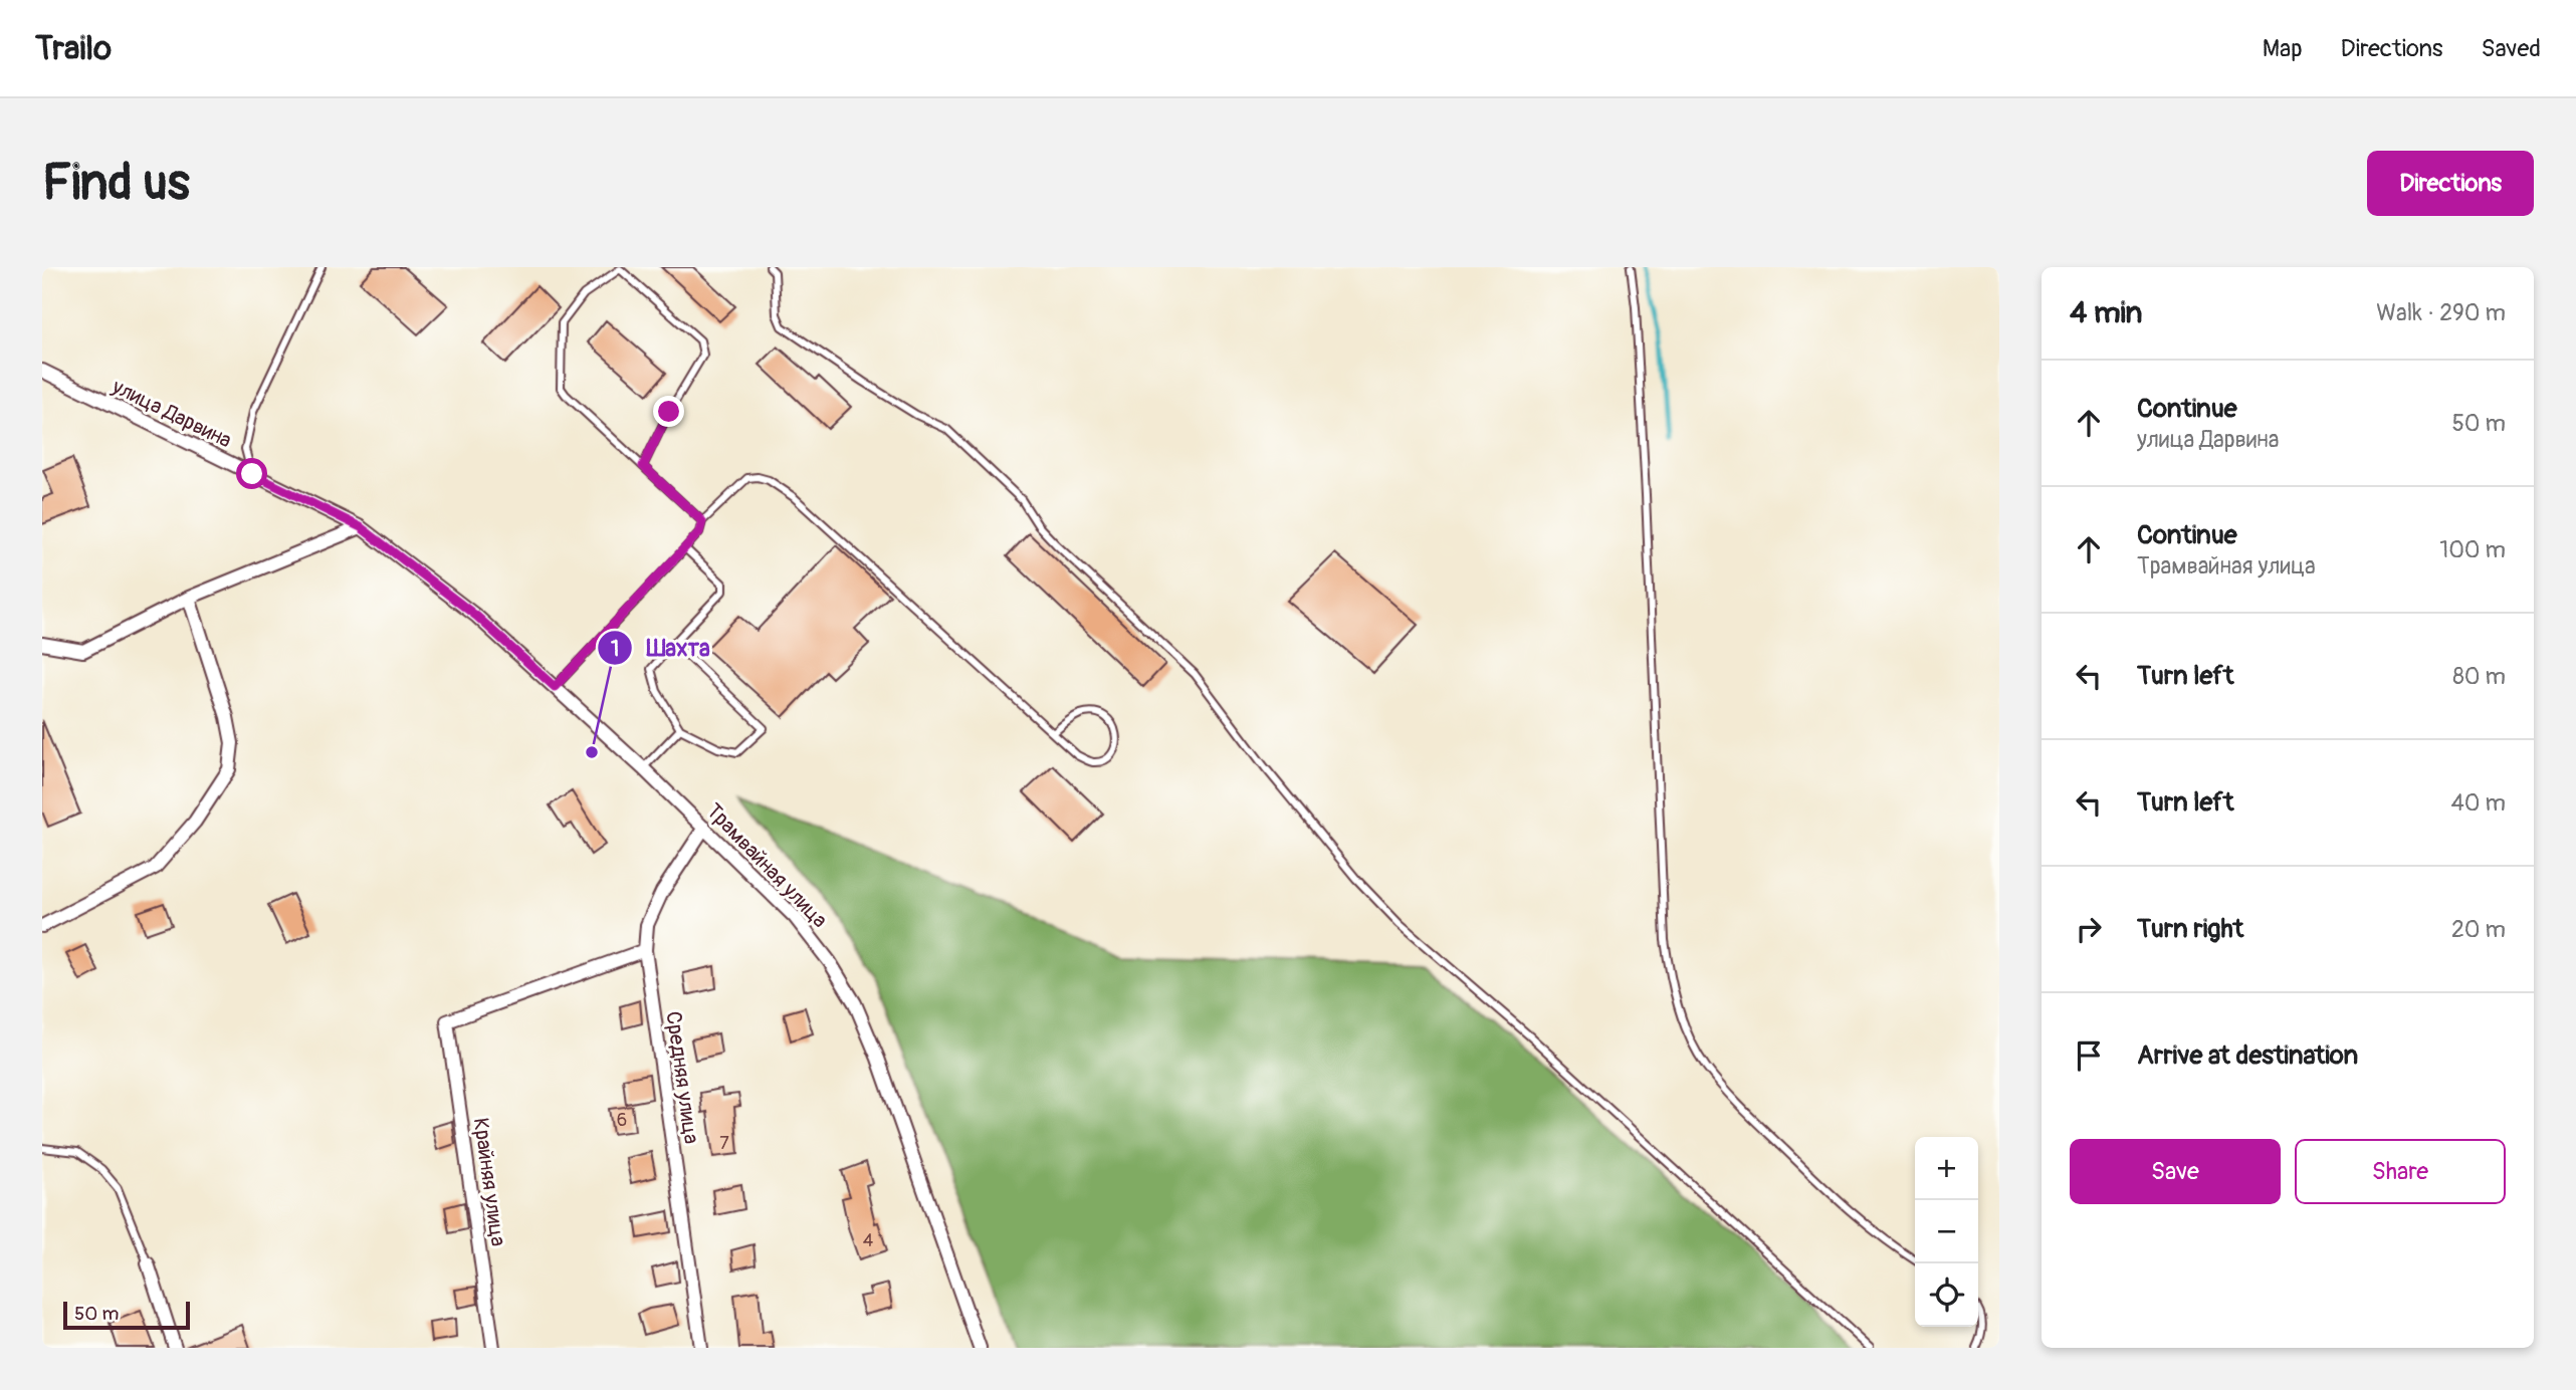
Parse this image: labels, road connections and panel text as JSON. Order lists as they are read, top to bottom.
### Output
{
  "streets": {
    "street": [
      "улица Дарвина",
      "Трамвайная улица",
      "Средняя улица",
      "Крайняя улица"
    ]
  },
  "crossings": [
    ["улица Дарвина", "Трамвайная улица"],
    ["Трамвайная улица", "Средняя улица"],
    ["Средняя улица", "Крайняя улица"]
  ],
  "places": ["Шахта"],
  "house_numbers": ["6", "7", "4"],
  "scale_bar": "50 m",
  "page": {
    "header": "Trailo",
    "nav": ["Map", "Directions", "Saved"],
    "buttons": [
      "Directions",
      ["Save", "Share"]
    ],
    "title": "Find us",
    "heading": ["4 min", "Walk · 290 m"],
    "list": [
      ["Continue", "улица Дарвина", "50 m"],
      ["Continue", "Трамвайная улица", "100 m"],
      ["Turn left", "80 m"],
      ["Turn left", "40 m"],
      ["Turn right", "20 m"],
      "Arrive at destination"
    ],
    "map_buttons": ["+", "−"],
    "scale": "50 m"
  }
}
